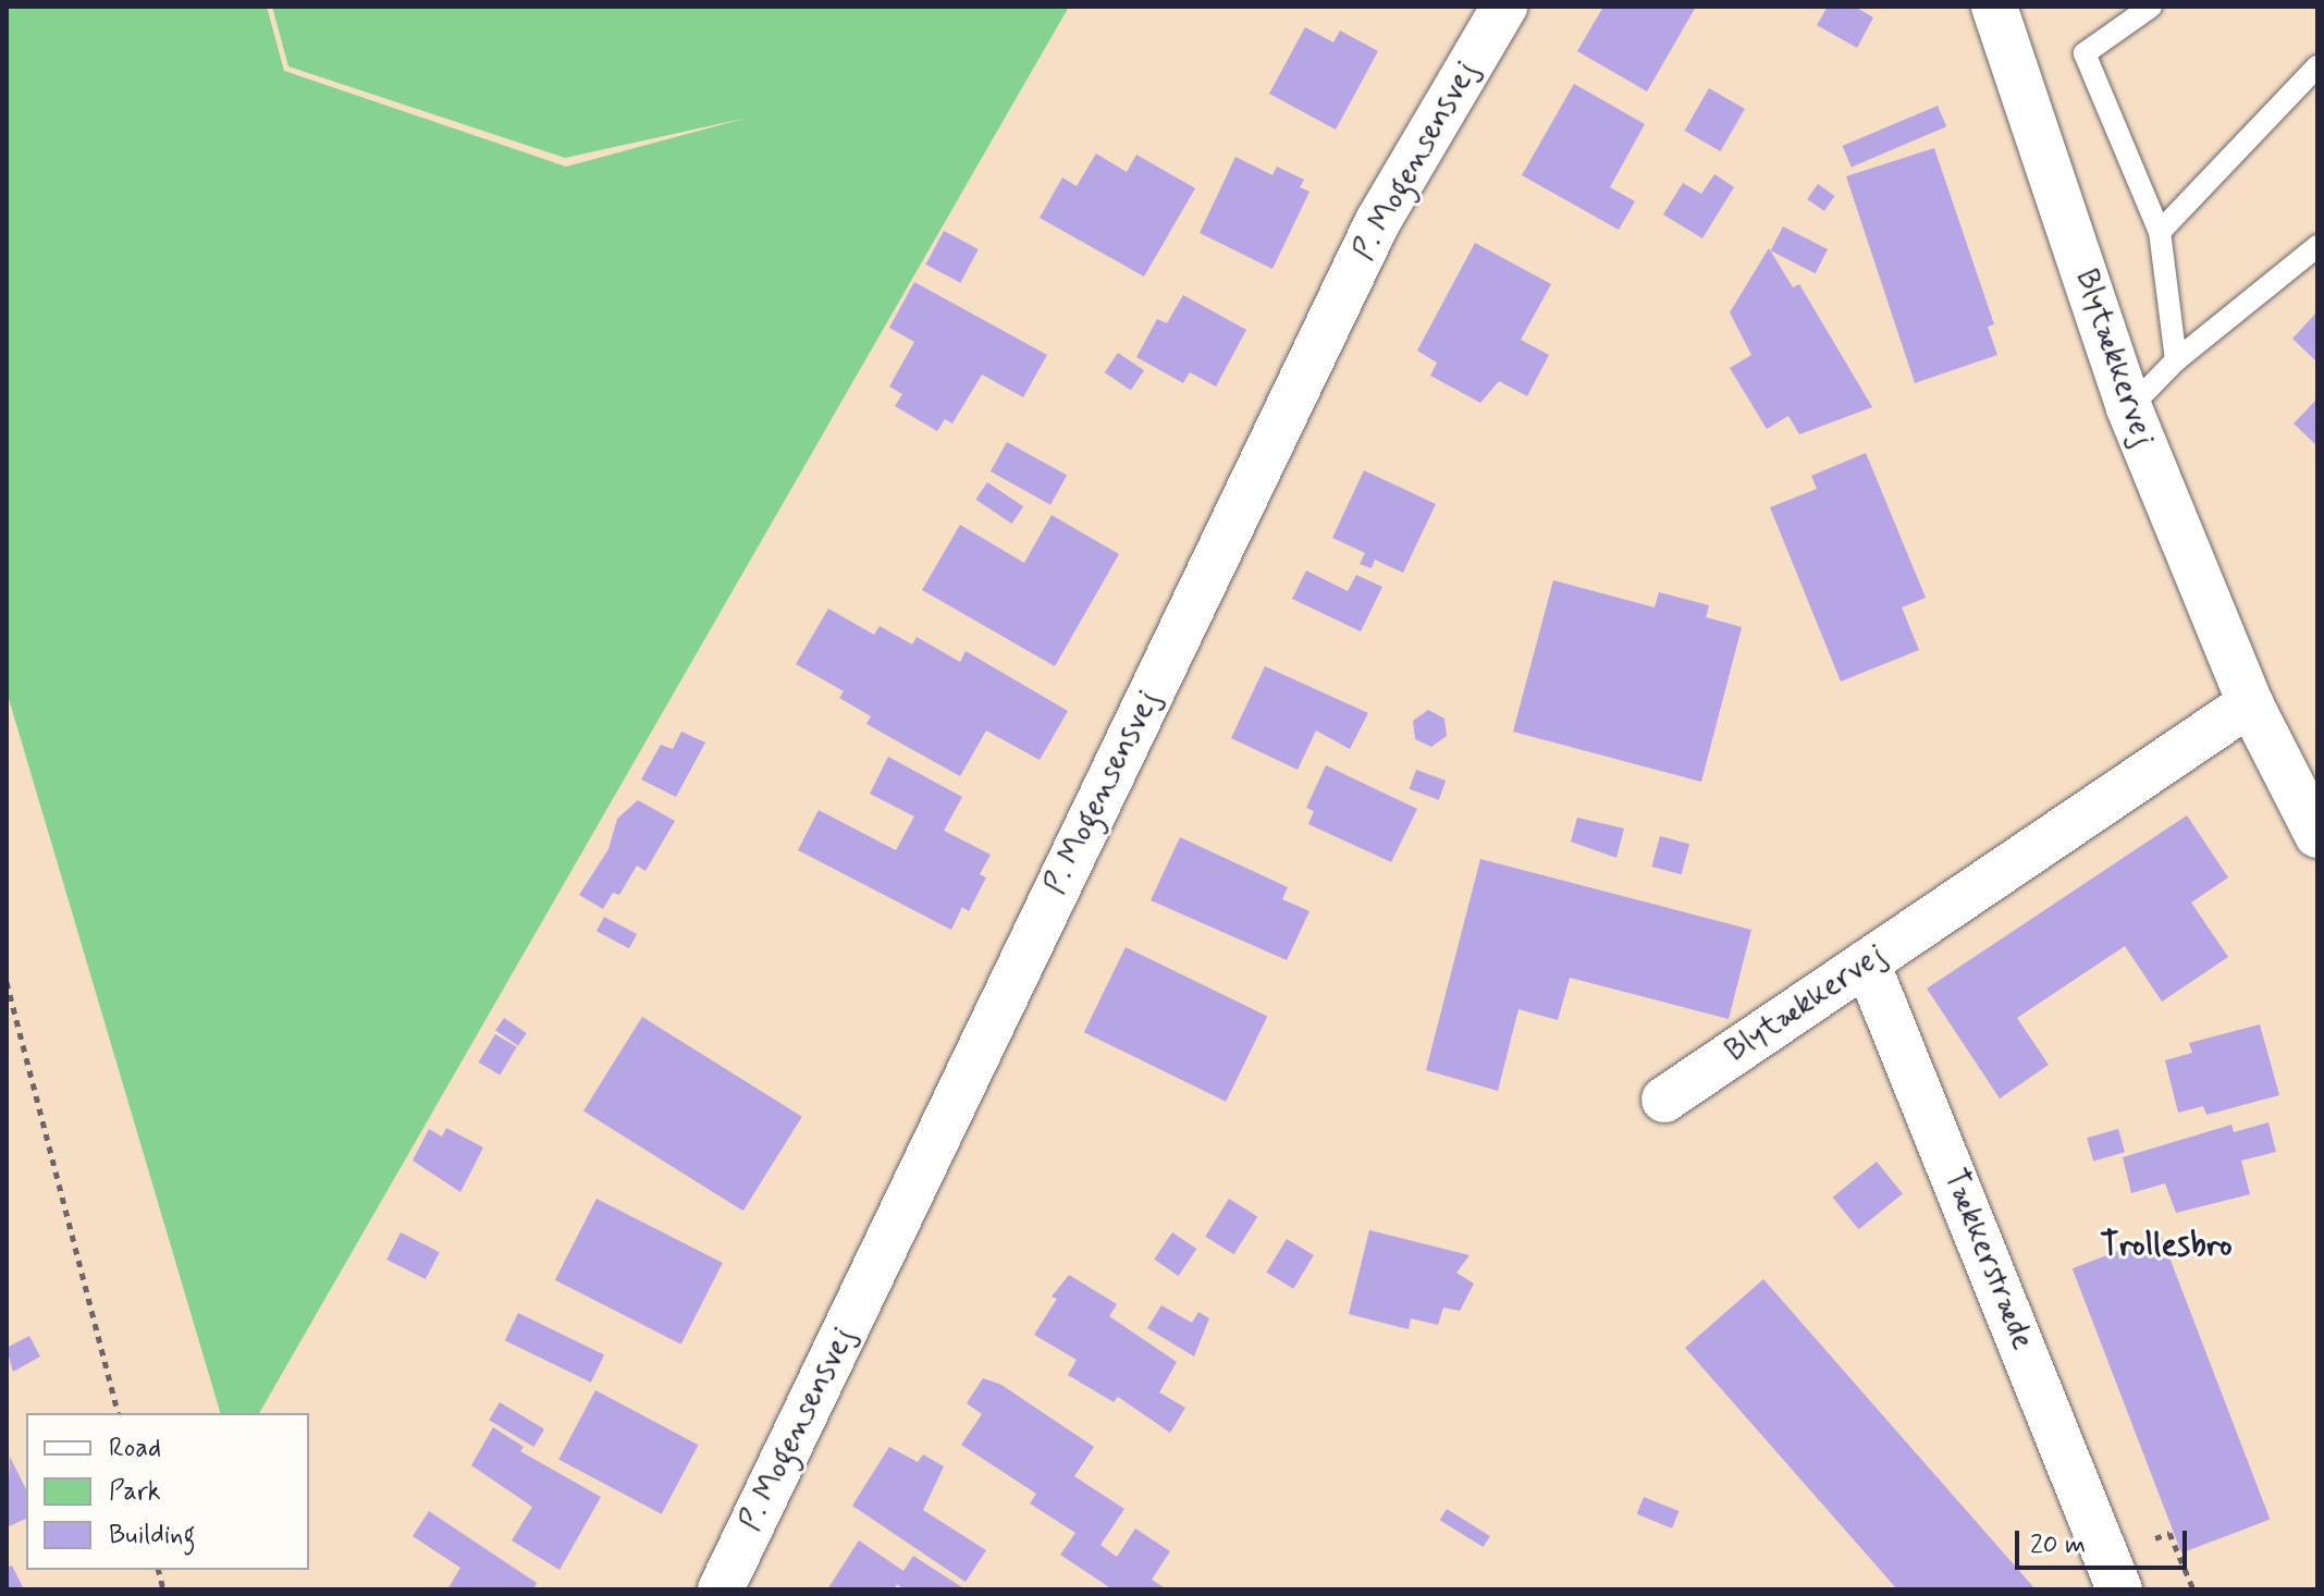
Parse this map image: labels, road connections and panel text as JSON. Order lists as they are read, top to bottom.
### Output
{
  "streets": {
    "street": ["P. Mogensensvej", "Blytækkervej", "Tækkerstræde"]
  },
  "crossings": [
    ["Blytækkervej", "Tækkerstræde"]
  ],
  "districts": ["Trollesbro"],
  "legend": ["Road", "Park", "Building"],
  "scale_bar": "20 m"
}
